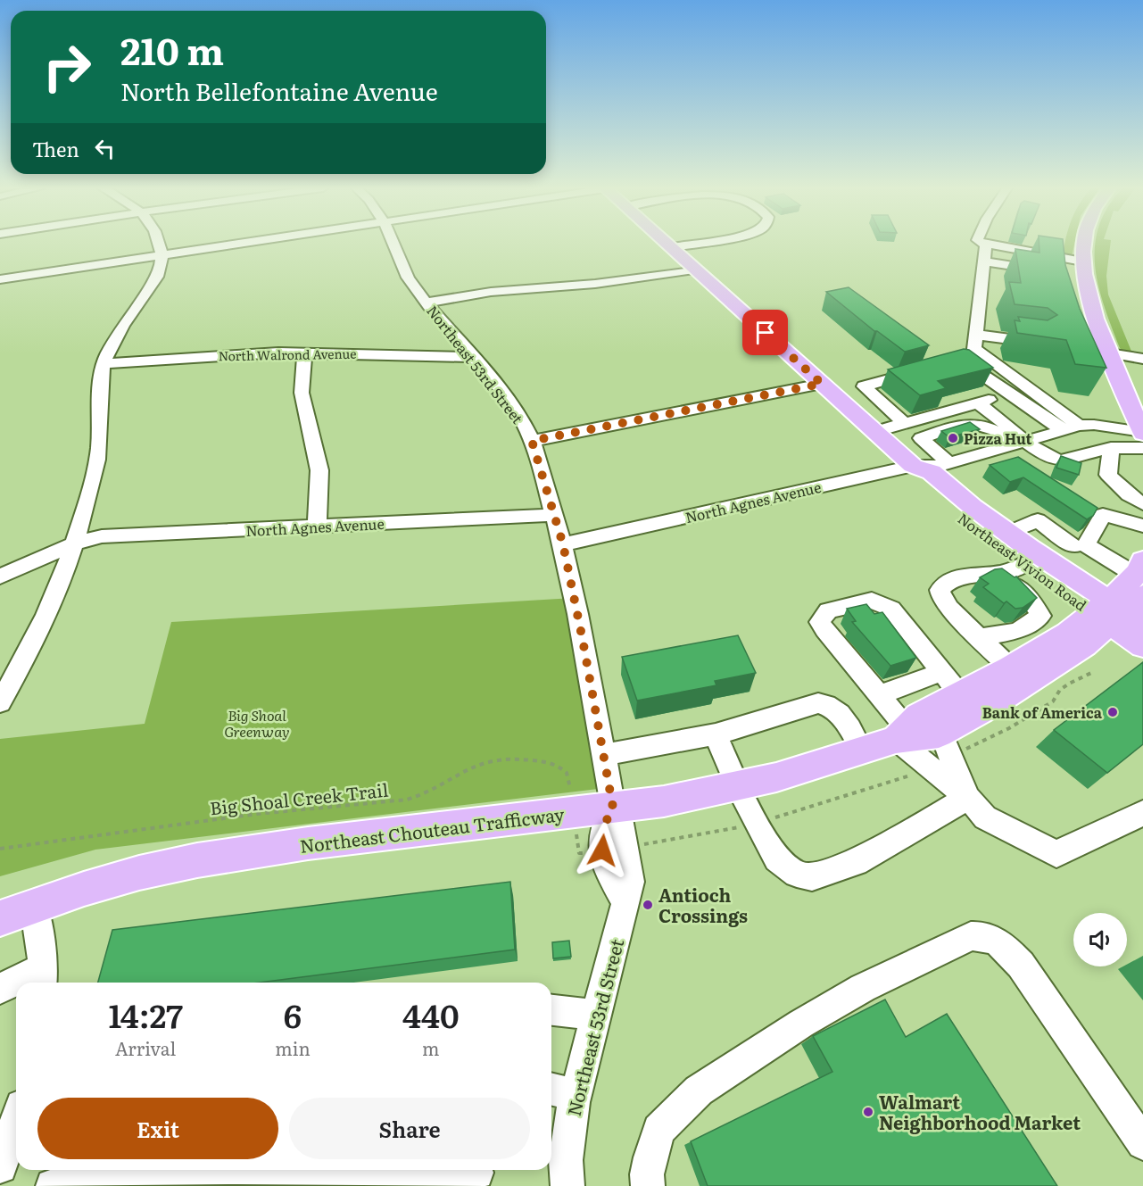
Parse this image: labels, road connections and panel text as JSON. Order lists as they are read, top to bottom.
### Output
{
  "streets": {
    "main road": ["Northeast Vivion Road", "Northeast Chouteau Trafficway"],
    "street": ["North Walrond Avenue", "Northeast 53rd Street", "North Agnes Avenue"],
    "path": ["Big Shoal Creek Trail"]
  },
  "crossings": [
    ["North Walrond Avenue", "Northeast 53rd Street"],
    ["Northeast 53rd Street", "North Agnes Avenue"],
    ["Northeast 53rd Street", "Northeast Chouteau Trafficway"],
    ["North Agnes Avenue", "Northeast Vivion Road"],
    ["Northeast Vivion Road", "Northeast Chouteau Trafficway"]
  ],
  "parks": ["Big Shoal Greenway"],
  "places": [
    "Pizza Hut",
    "Bank of America",
    "Antioch Crossings",
    "Walmart Neighborhood Market"
  ],
  "page": {
    "turn": ["210 m", "North Bellefontaine Avenue"],
    "then": "Then",
    "eta": [
      "14:27",
      "Arrival",
      "6",
      "min",
      "440",
      "m"
    ],
    "buttons": ["Exit", "Share"]
  }
}
